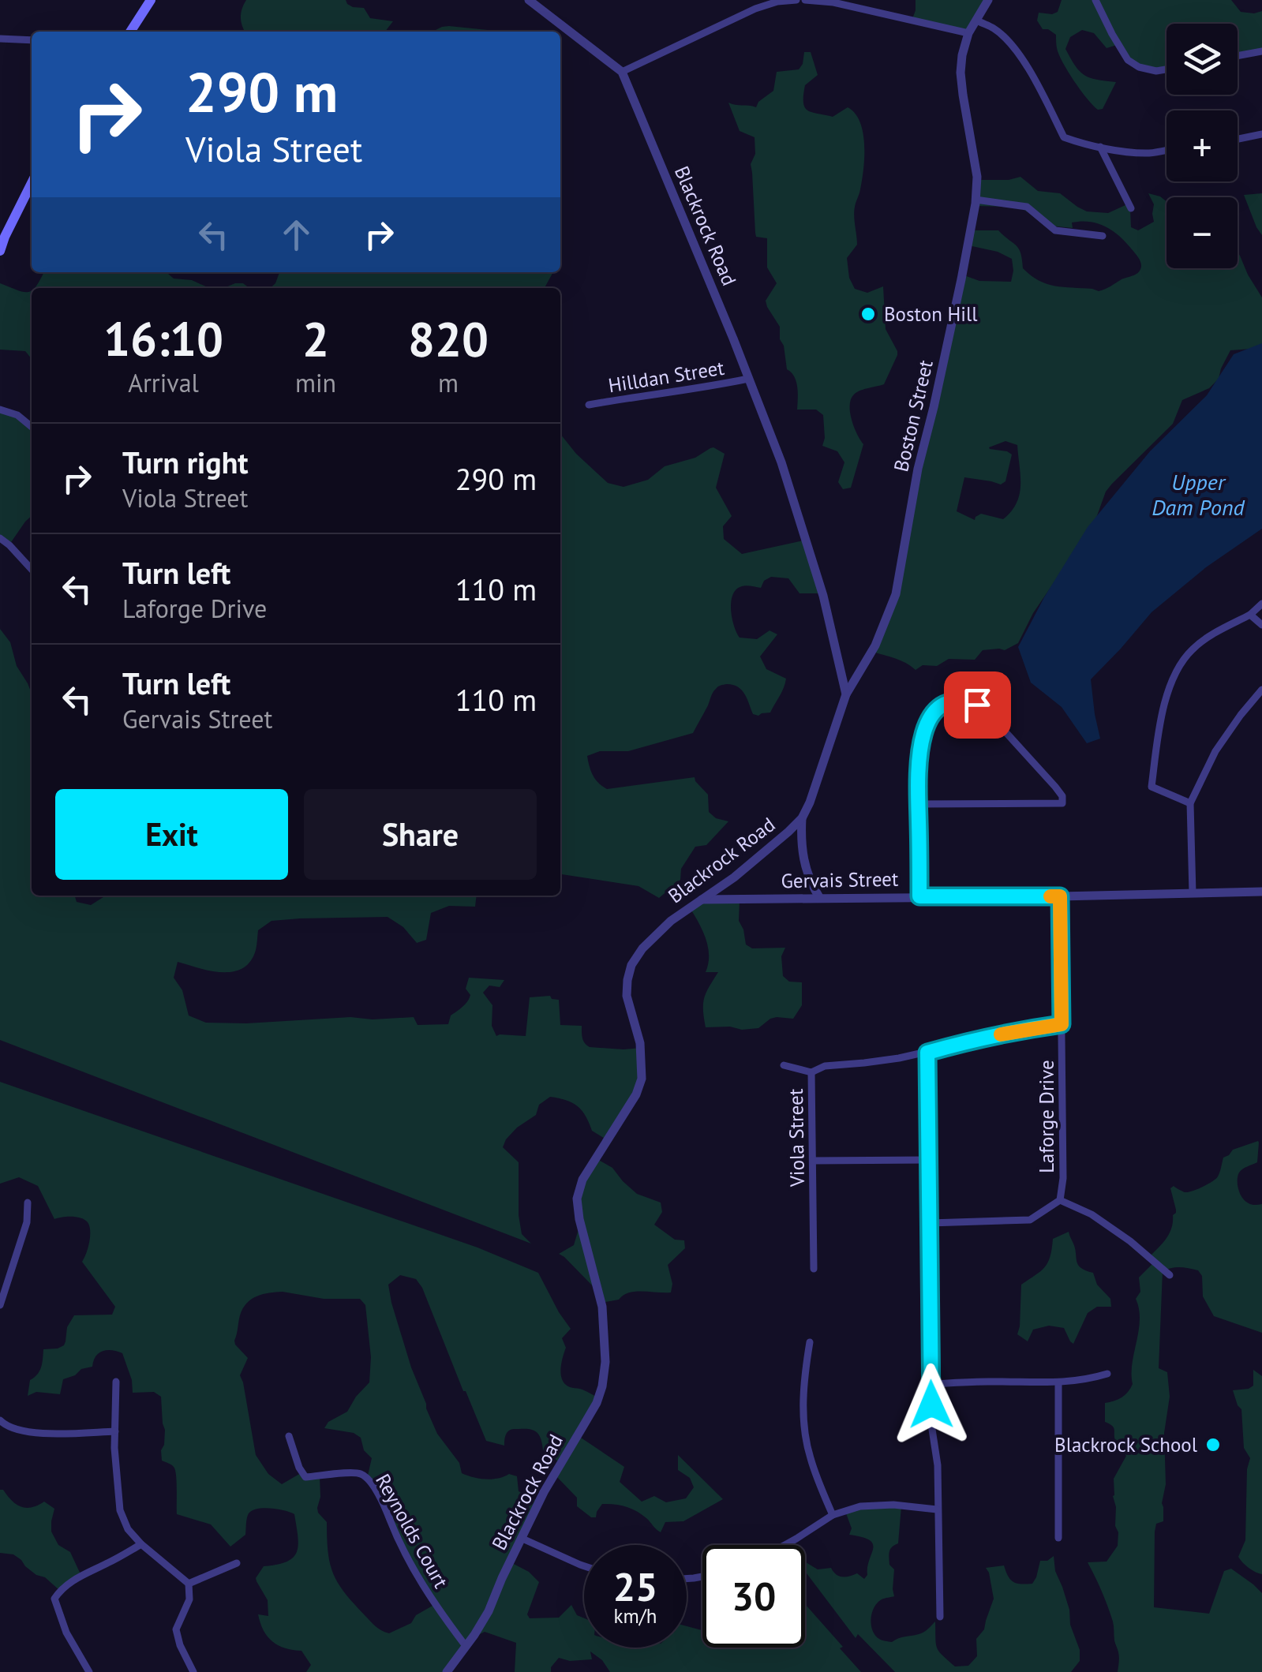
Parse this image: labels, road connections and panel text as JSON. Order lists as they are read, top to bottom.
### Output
{
  "streets": {
    "street": [
      "Blackrock Road",
      "Hilldan Street",
      "Boston Street",
      "Gervais Street",
      "Laforge Drive",
      "Viola Street",
      "Reynolds Court"
    ]
  },
  "crossings": [
    ["Blackrock Road", "Hilldan Street"],
    ["Blackrock Road", "Boston Street"],
    ["Blackrock Road", "Gervais Street"],
    ["Blackrock Road", "Reynolds Court"],
    ["Gervais Street", "Laforge Drive"],
    ["Laforge Drive", "Viola Street"]
  ],
  "water": ["Upper Dam Pond"],
  "places": ["Boston Hill", "Blackrock School"],
  "page": {
    "map_buttons": ["+", "−"],
    "turn": ["290 m", "Viola Street"],
    "eta": [
      "16:10",
      "Arrival",
      "2",
      "min",
      "820",
      "m"
    ],
    "list": [
      {
        "name": "Turn right",
        "note": "Viola Street",
        "value": "290 m"
      },
      {
        "name": "Turn left",
        "note": "Laforge Drive",
        "value": "110 m"
      },
      {
        "name": "Turn left",
        "note": "Gervais Street",
        "value": "110 m"
      }
    ],
    "buttons": ["Exit", "Share"],
    "speed": "25 km/h",
    "limit": "30"
  }
}
